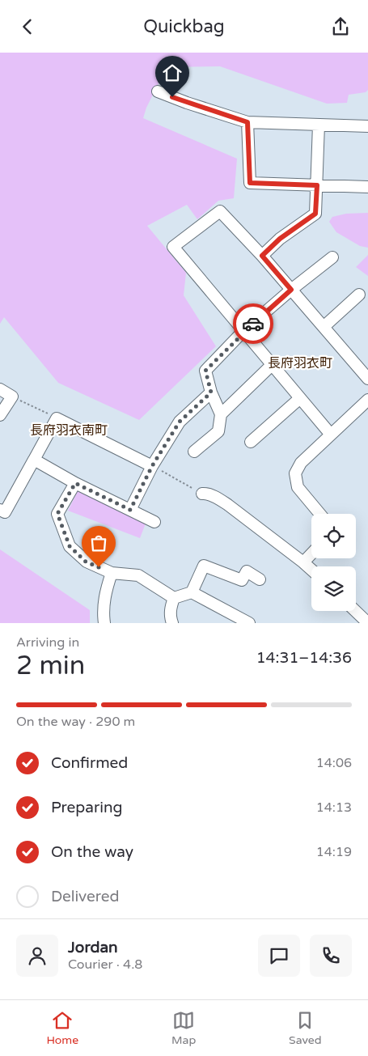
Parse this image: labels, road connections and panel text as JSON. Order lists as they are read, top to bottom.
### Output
{
  "districts": ["長府羽衣町", "長府羽衣南町"],
  "page": {
    "header": "Quickbag",
    "heading": ["2 min", "Arriving in", "14:31–14:36"],
    "panel": ["Jordan", "Courier · 4.8"],
    "bar": "On the way · 290 m",
    "list": [
      ["Confirmed", "14:06"],
      ["Preparing", "14:13"],
      ["On the way", "14:19"],
      "Delivered"
    ],
    "tabs": ["Home", "Map", "Saved"]
  }
}
